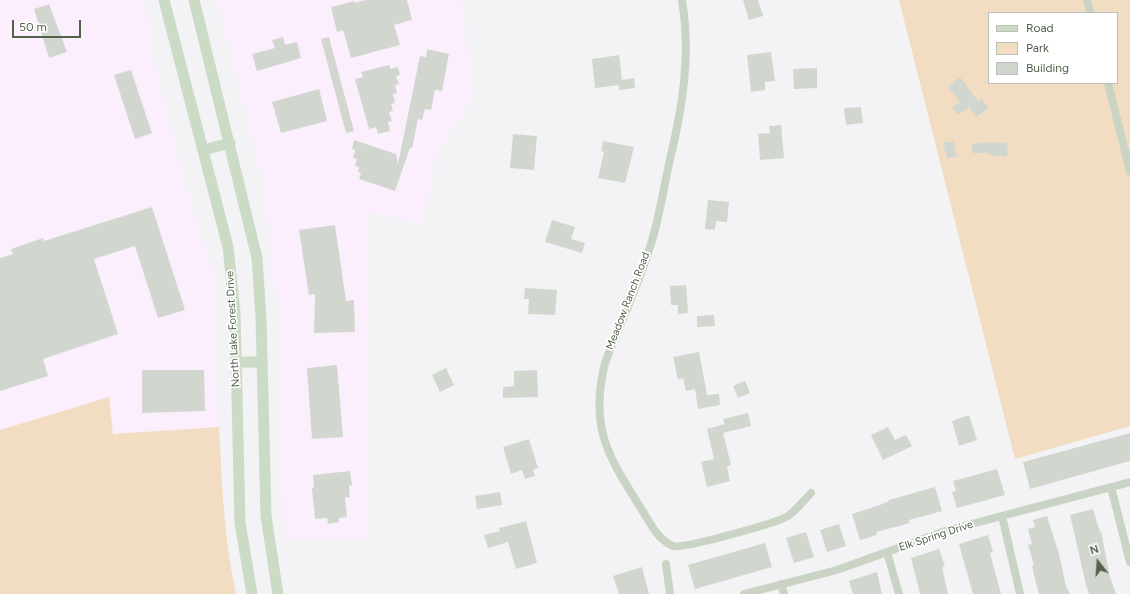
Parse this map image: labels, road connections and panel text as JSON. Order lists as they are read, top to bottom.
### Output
{
  "streets": {
    "main road": ["North Lake Forest Drive"],
    "street": ["Meadow Ranch Road", "Elk Spring Drive"]
  },
  "legend": ["Road", "Park", "Building"],
  "scale_bar": "50 m",
  "north": "top"
}
